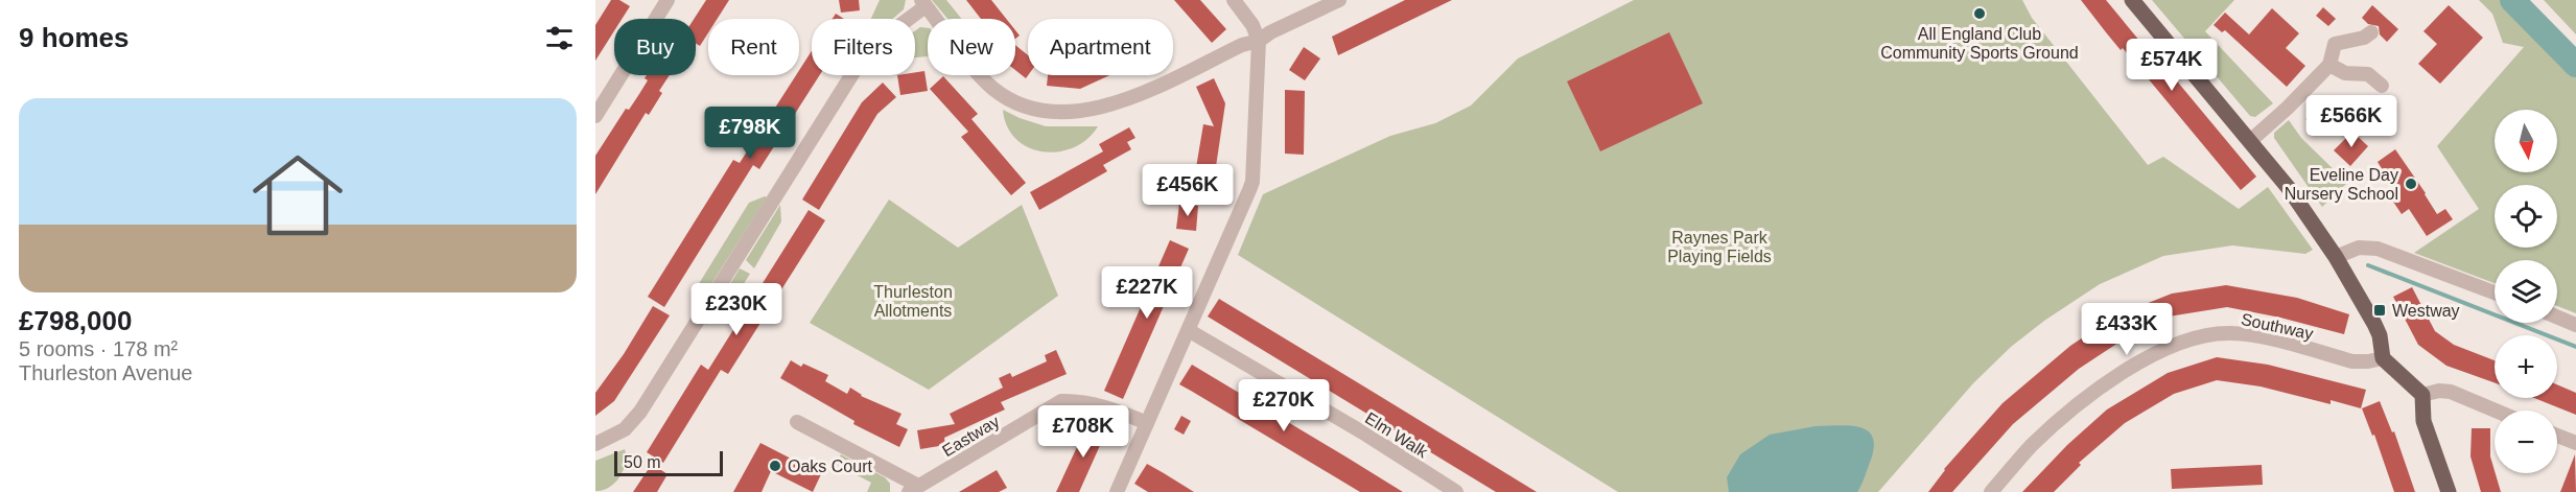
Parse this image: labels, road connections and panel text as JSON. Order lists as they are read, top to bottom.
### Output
{
  "streets": {
    "street": ["Southway", "Elm Walk", "Eastway"]
  },
  "parks": ["Raynes Park Playing Fields", "Thurleston Allotments"],
  "places": {
    "other": ["All England Club Community Sports Ground", "Eveline Day Nursery School", "Oaks Court"],
    "transit": ["Westway"]
  },
  "scale_bar": "50 m",
  "north": "bottom",
  "page": {
    "heading": "9 homes",
    "chip": [
      "Buy",
      "Rent",
      "Filters",
      "New",
      "Apartment"
    ],
    "price": [
      "£574K",
      "£566K",
      "£798K",
      "£456K",
      "£227K",
      "£230K",
      "£433K",
      "£270K",
      "£708K"
    ],
    "list": [
      {
        "name": "£798,000",
        "note": "5 rooms · 178 m² · Thurleston Avenue"
      }
    ],
    "map_buttons": ["+", "−"],
    "scale": "50 m"
  }
}
